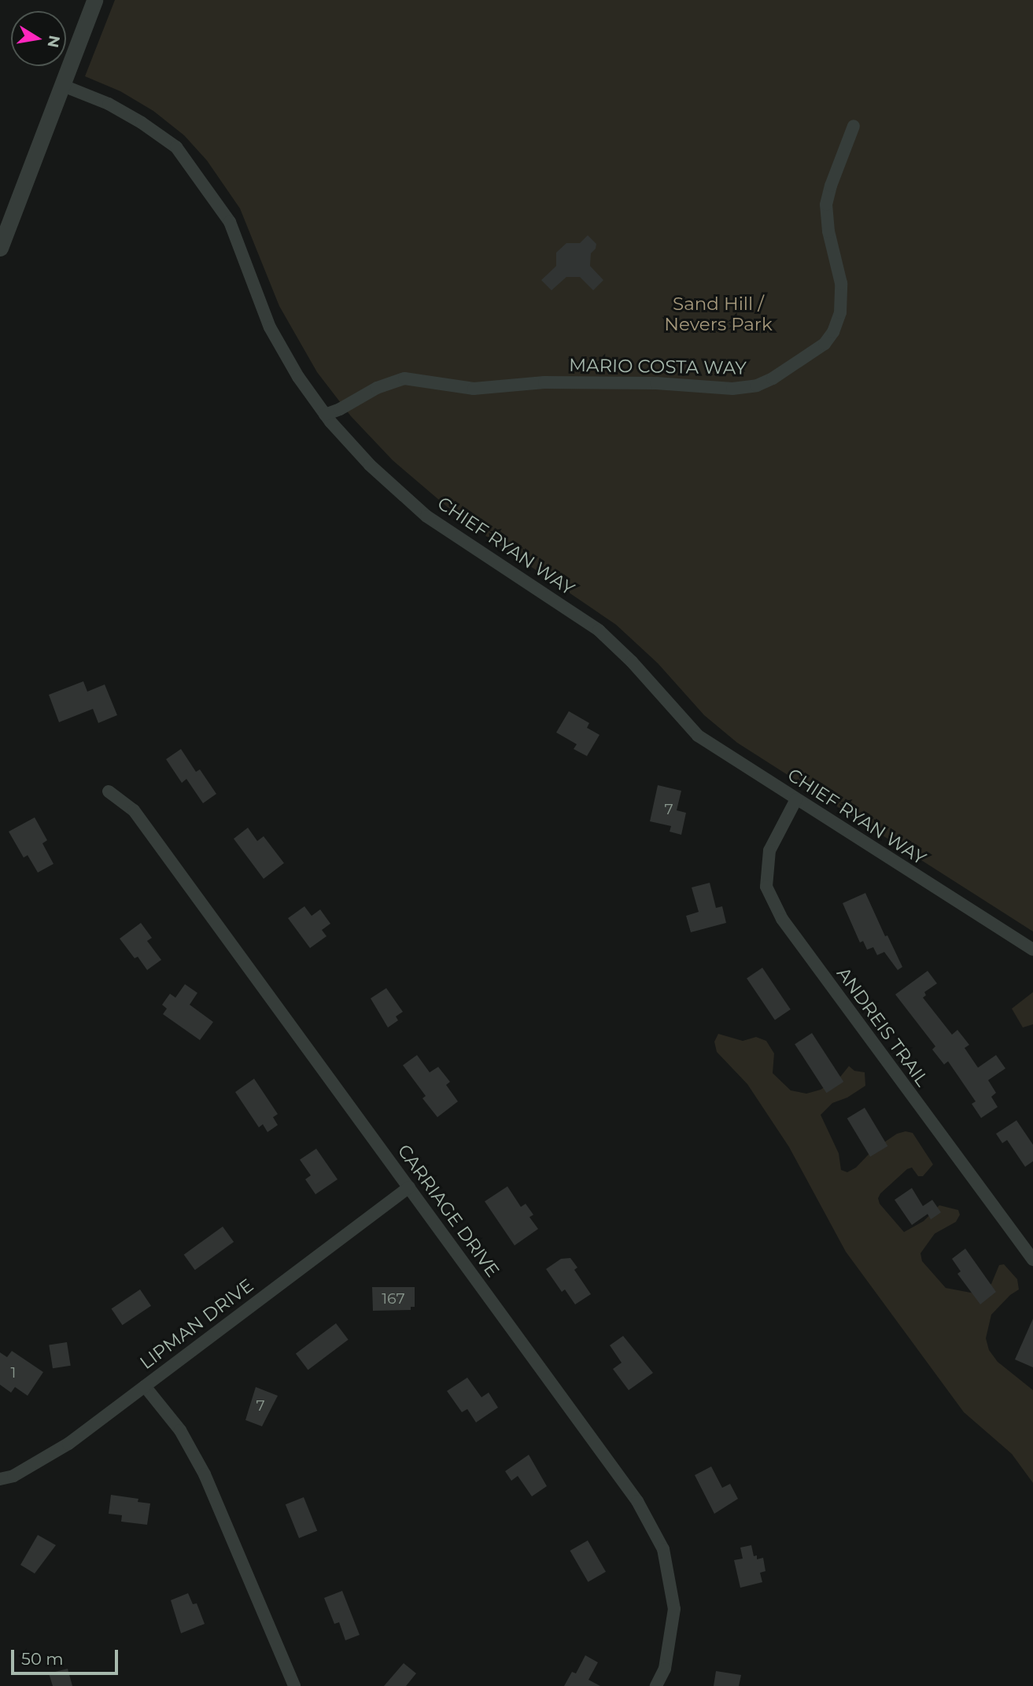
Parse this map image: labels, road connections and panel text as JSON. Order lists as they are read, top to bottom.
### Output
{
  "streets": {
    "street": [
      "MARIO COSTA WAY",
      "CHIEF RYAN WAY",
      "ANDREIS TRAIL",
      "CARRIAGE DRIVE",
      "LIPMAN DRIVE"
    ]
  },
  "crossings": [
    ["MARIO COSTA WAY", "CHIEF RYAN WAY"],
    ["CHIEF RYAN WAY", "ANDREIS TRAIL"],
    ["CARRIAGE DRIVE", "LIPMAN DRIVE"]
  ],
  "parks": ["Sand Hill / Nevers Park"],
  "house_numbers": [
    "7",
    "167",
    "1",
    "7"
  ],
  "scale_bar": "50 m",
  "north": "right"
}
